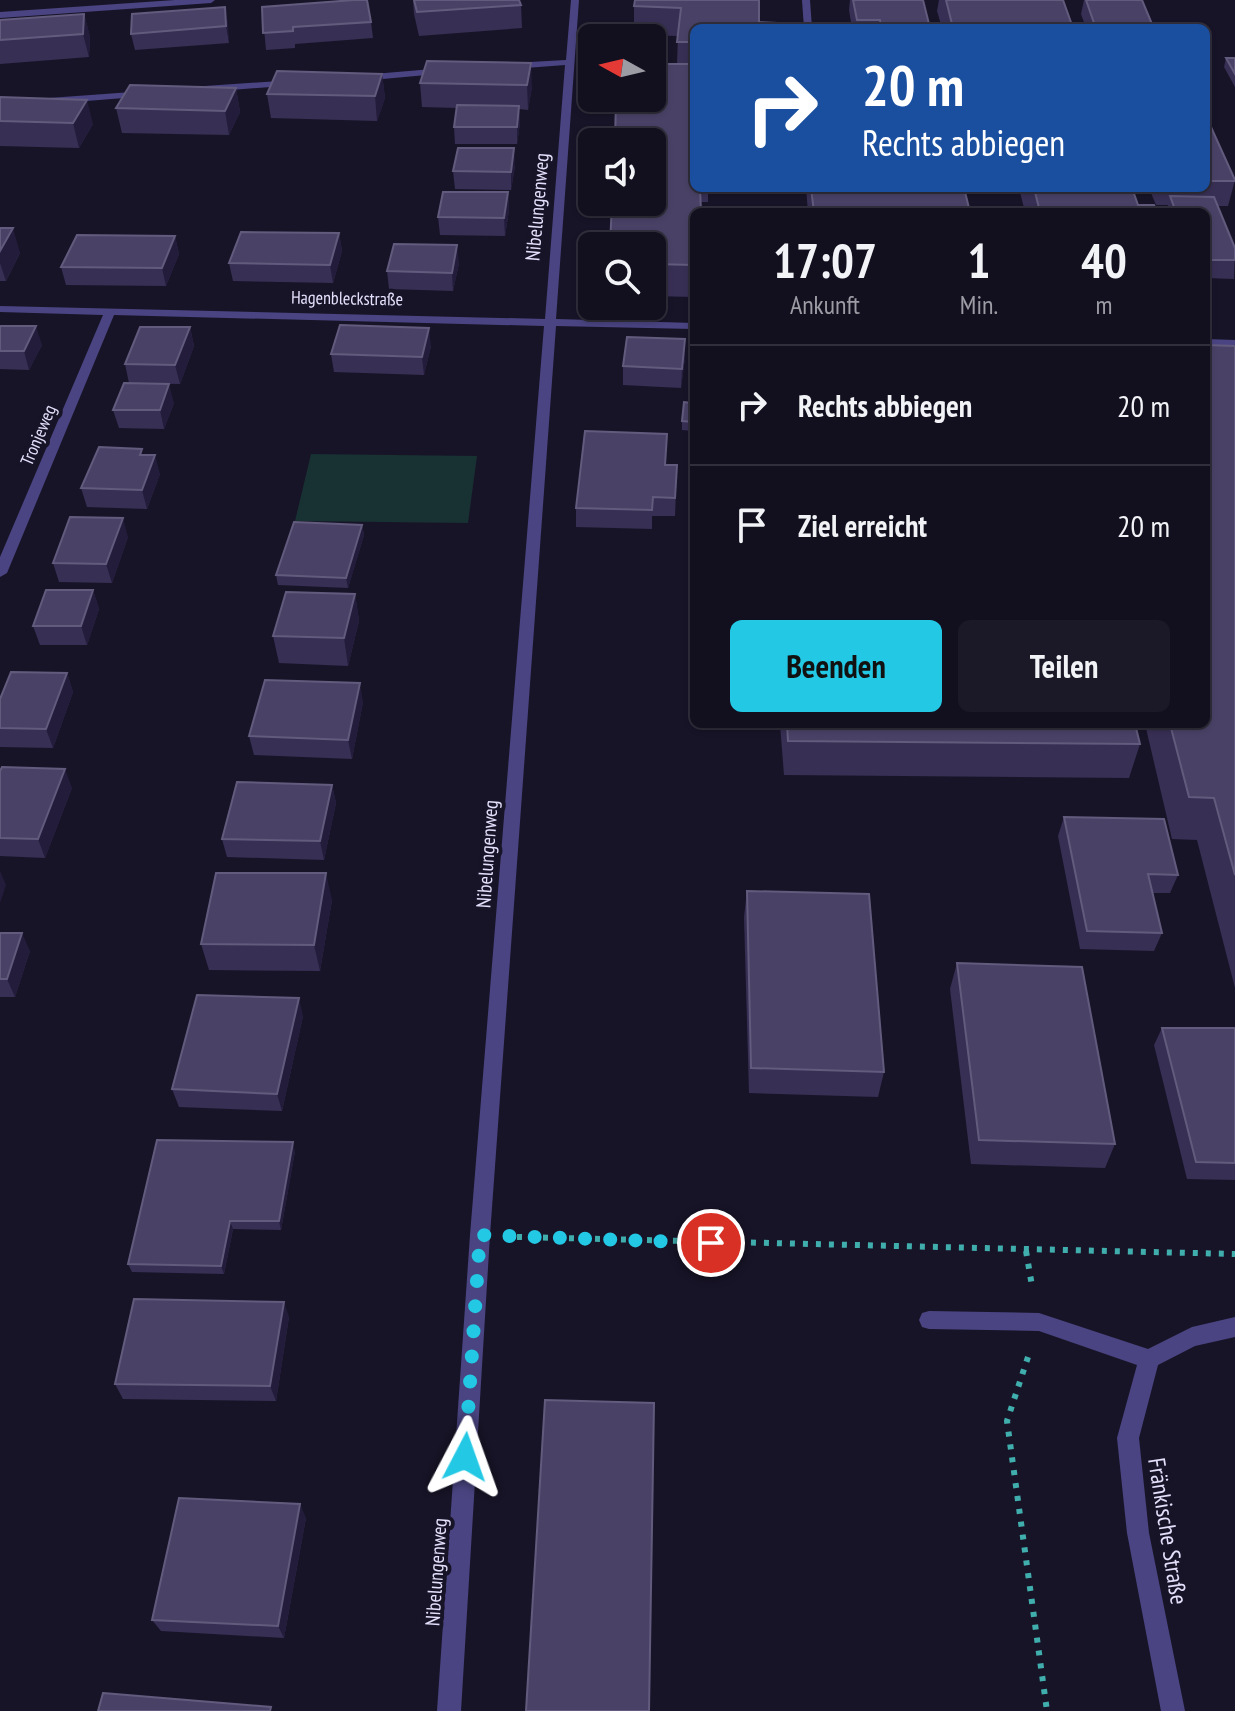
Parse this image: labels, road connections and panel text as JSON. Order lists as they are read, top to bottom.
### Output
{
  "streets": {
    "street": [
      "Nibelungenweg",
      "Hagenbleckstraße",
      "Tronjeweg",
      "Fränkische Straße"
    ]
  },
  "crossings": [
    ["Nibelungenweg", "Hagenbleckstraße"],
    ["Hagenbleckstraße", "Tronjeweg"]
  ],
  "north": "left",
  "page": {
    "turn": ["20 m", "Rechts abbiegen"],
    "eta": [
      "17:07",
      "Ankunft",
      "1",
      "Min.",
      "40",
      "m"
    ],
    "list": [
      {
        "name": "Rechts abbiegen",
        "value": "20 m"
      },
      {
        "name": "Ziel erreicht",
        "value": "20 m"
      }
    ],
    "buttons": ["Beenden", "Teilen"]
  }
}
